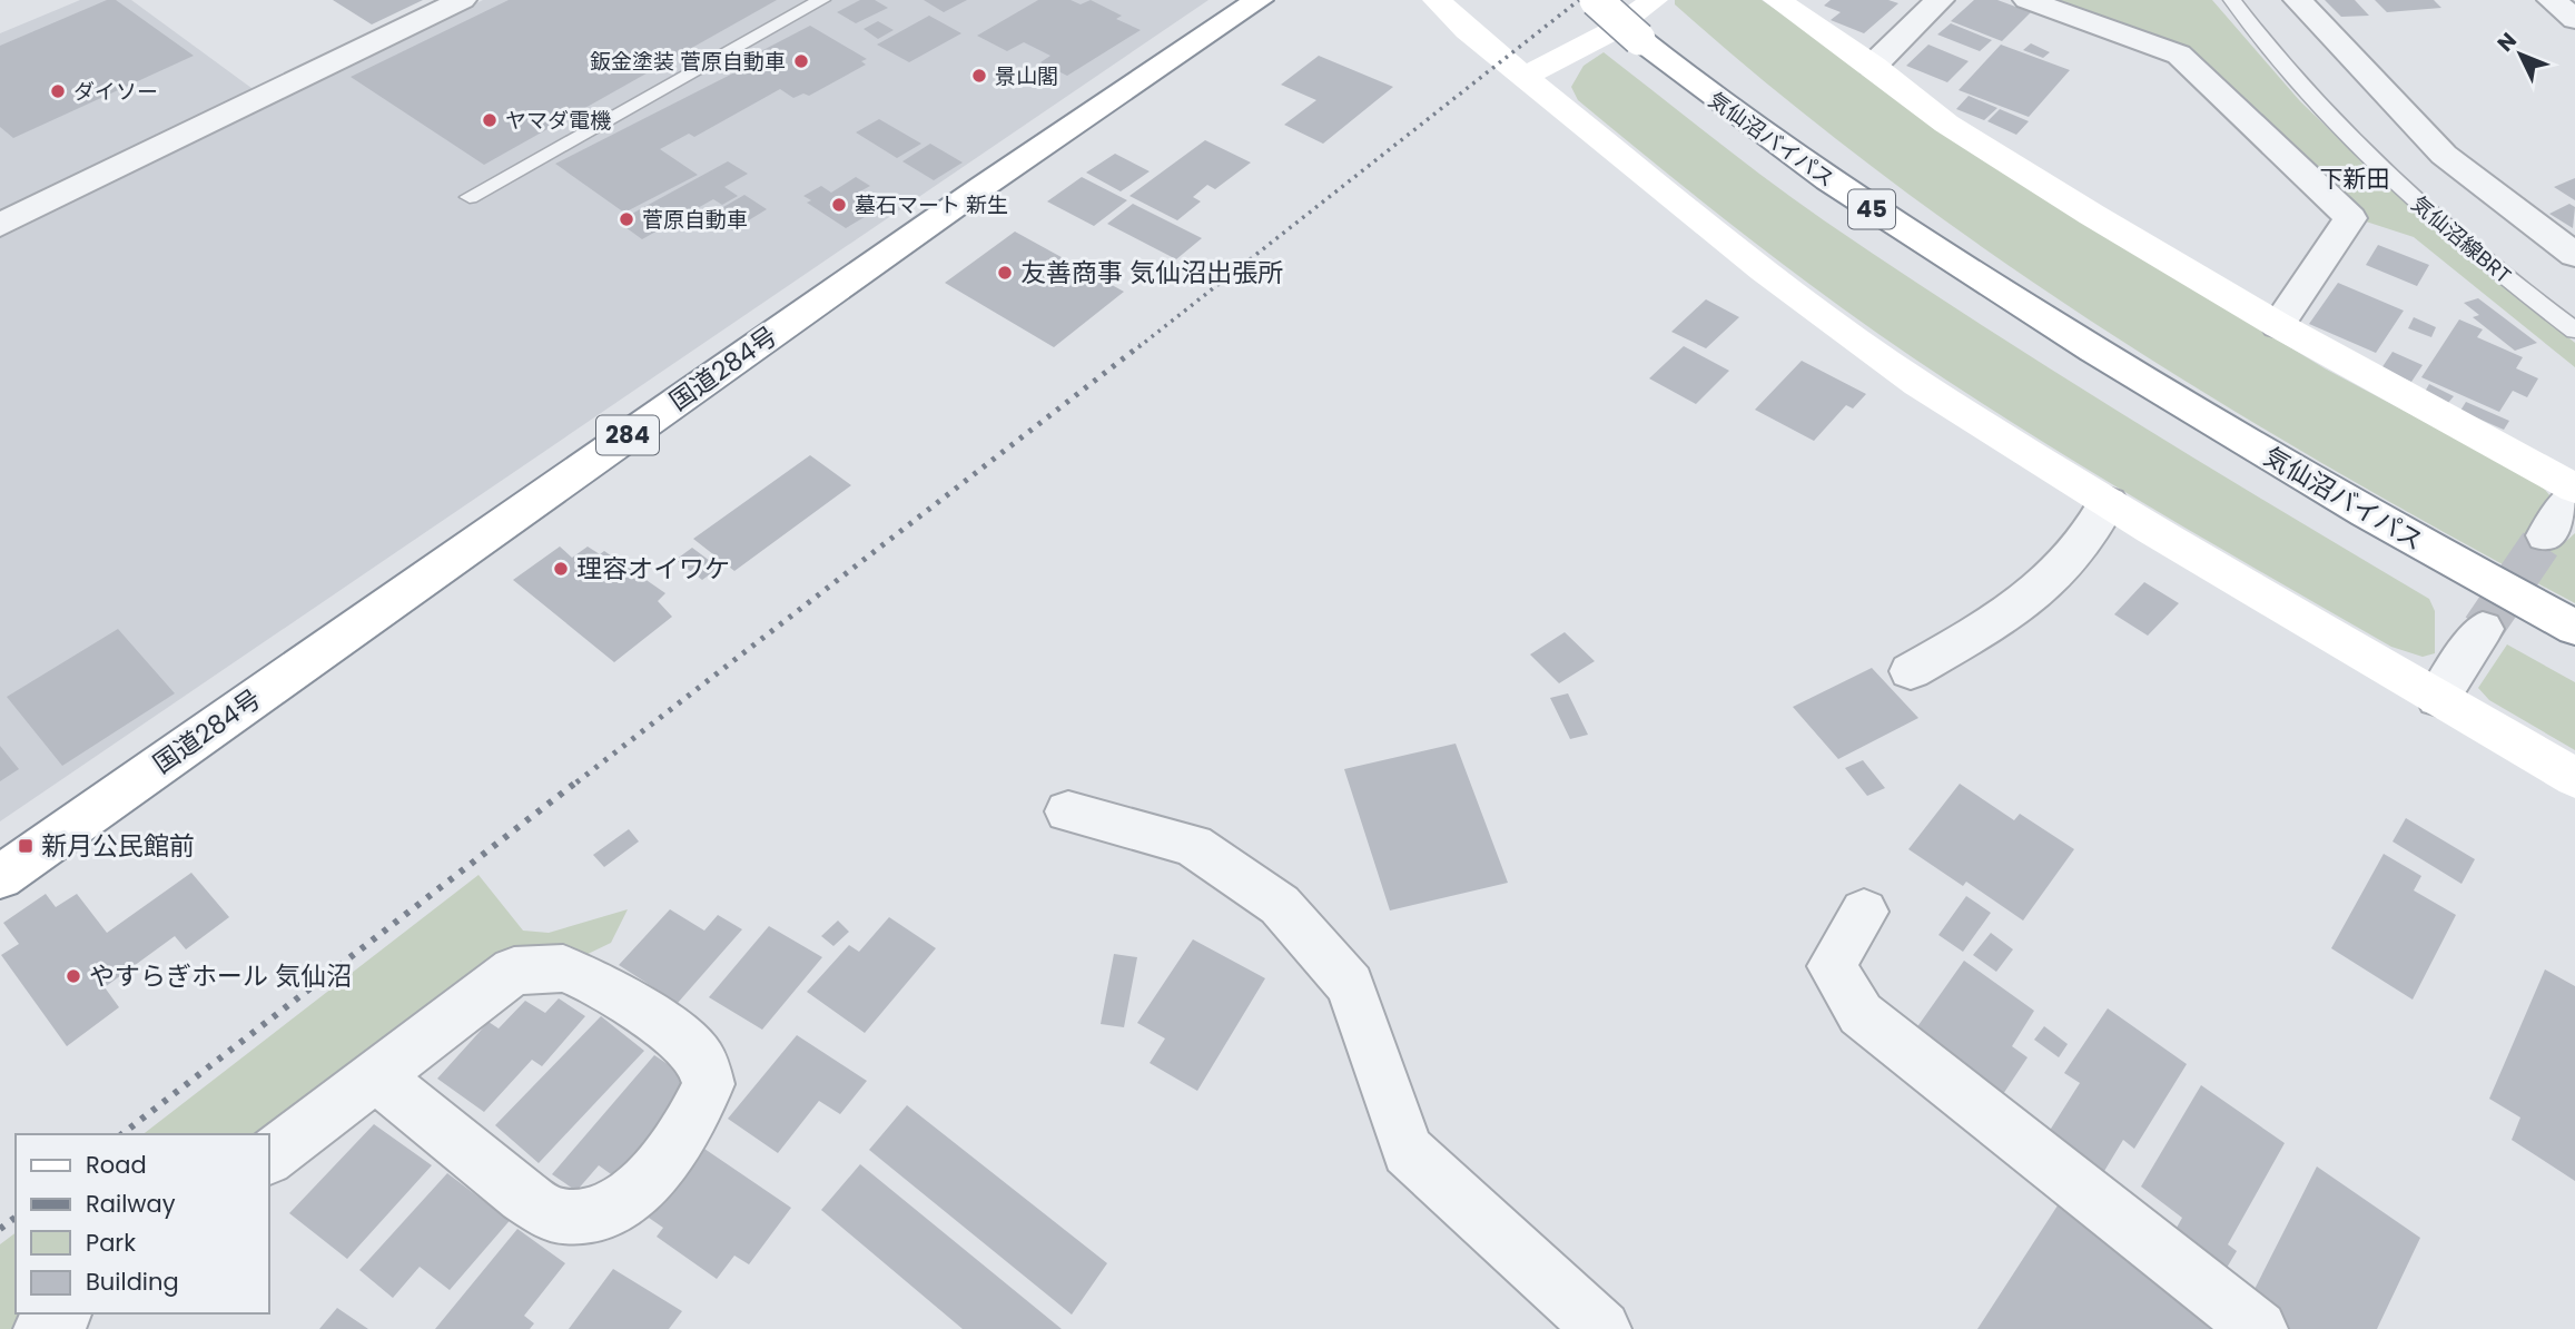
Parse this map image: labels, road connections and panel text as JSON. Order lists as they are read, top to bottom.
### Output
{
  "streets": {
    "main road": [
      "気仙沼バイパス",
      "45",
      "国道284号",
      "284"
    ],
    "lane": ["気仙沼線BRT"]
  },
  "districts": ["下新田"],
  "places": {
    "other": [
      "鈑金塗装 菅原自動車",
      "景山閣",
      "ダイソー",
      "ヤマダ電機",
      "墓石マート 新生",
      "菅原自動車",
      "友善商事 気仙沼出張所",
      "理容オイワケ",
      "やすらぎホール 気仙沼"
    ],
    "transit": ["新月公民館前"]
  },
  "legend": [
    "Road",
    "Railway",
    "Park",
    "Building"
  ],
  "north": "top left"
}
